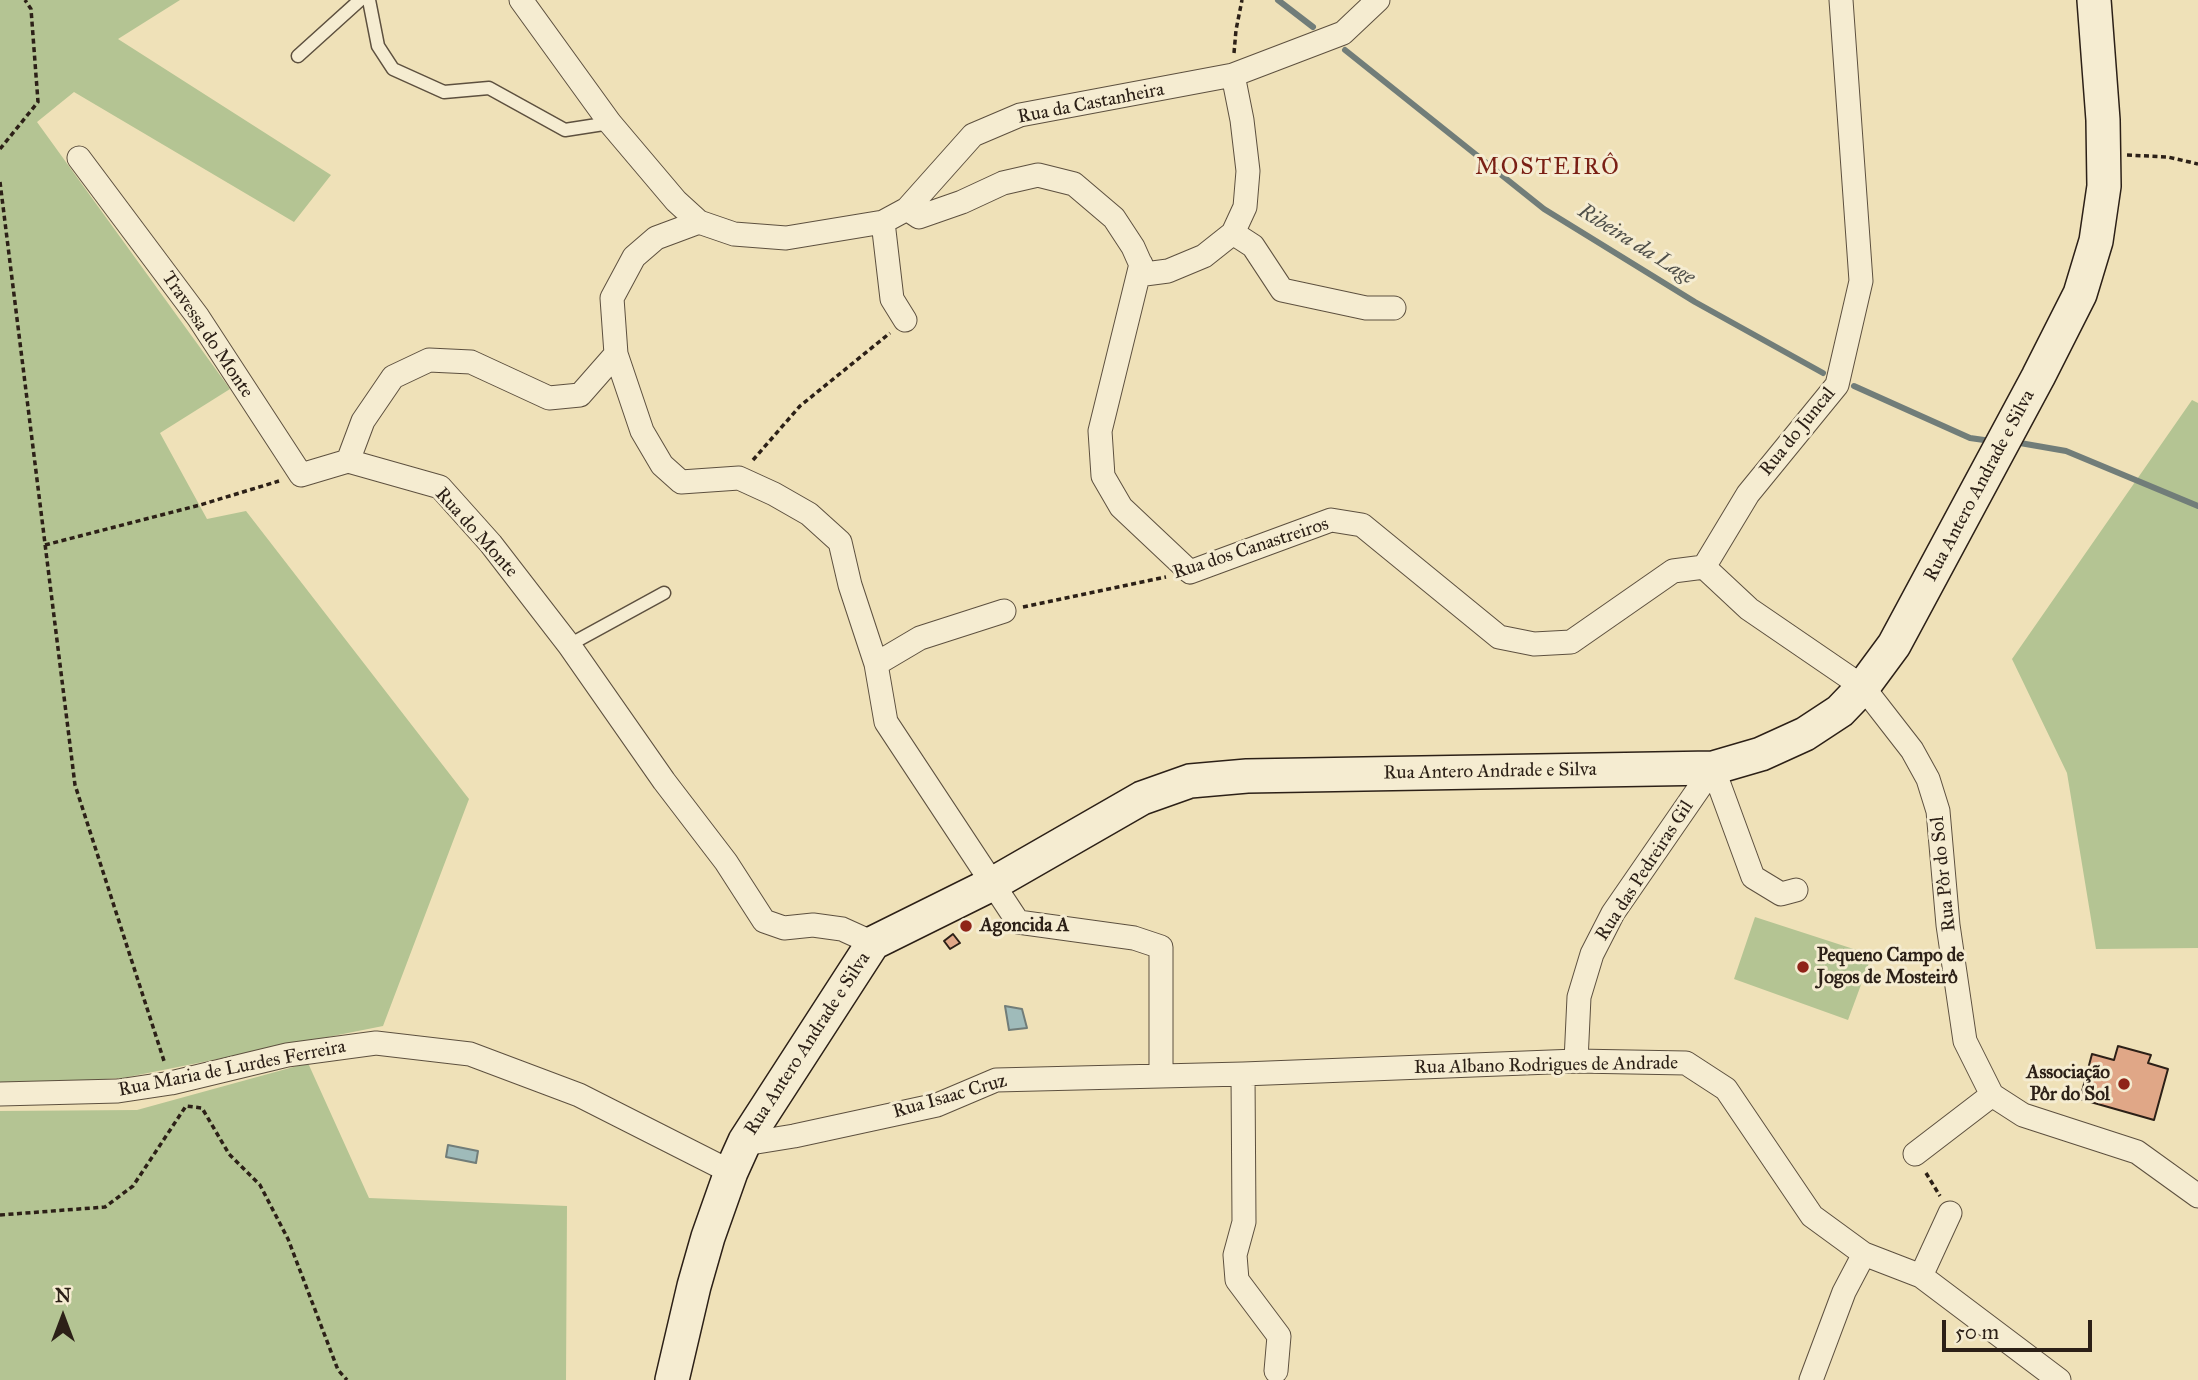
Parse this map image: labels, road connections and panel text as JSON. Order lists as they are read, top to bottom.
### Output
{
  "streets": {
    "street": [
      "Rua da Castanheira",
      "Travessa do Monte",
      "Rua do Juncal",
      "Rua Antero Andrade e Silva",
      "Rua do Monte",
      "Rua dos Canastreiros",
      "Rua das Pedreiras Gil",
      "Rua Pôr do Sol",
      "Rua Albano Rodrigues de Andrade",
      "Rua Maria de Lurdes Ferreira",
      "Rua Isaac Cruz"
    ]
  },
  "crossings": [
    ["Rua do Juncal", "Rua dos Canastreiros"],
    ["Rua Antero Andrade e Silva", "Rua do Monte"],
    ["Rua Antero Andrade e Silva", "Rua das Pedreiras Gil"],
    ["Rua Antero Andrade e Silva", "Rua Pôr do Sol"],
    ["Rua Antero Andrade e Silva", "Rua Maria de Lurdes Ferreira"],
    ["Rua Antero Andrade e Silva", "Rua Isaac Cruz"],
    ["Rua das Pedreiras Gil", "Rua Albano Rodrigues de Andrade"],
    ["Rua Albano Rodrigues de Andrade", "Rua Isaac Cruz"]
  ],
  "districts": ["MOSTEIRÔ"],
  "water": ["Ribeira da Lage"],
  "places": ["Agoncida A", "Pequeno Campo de Jogos de Mosteirô", "Associação Pôr do Sol"],
  "scale_bar": "50 m",
  "north": "top"
}
